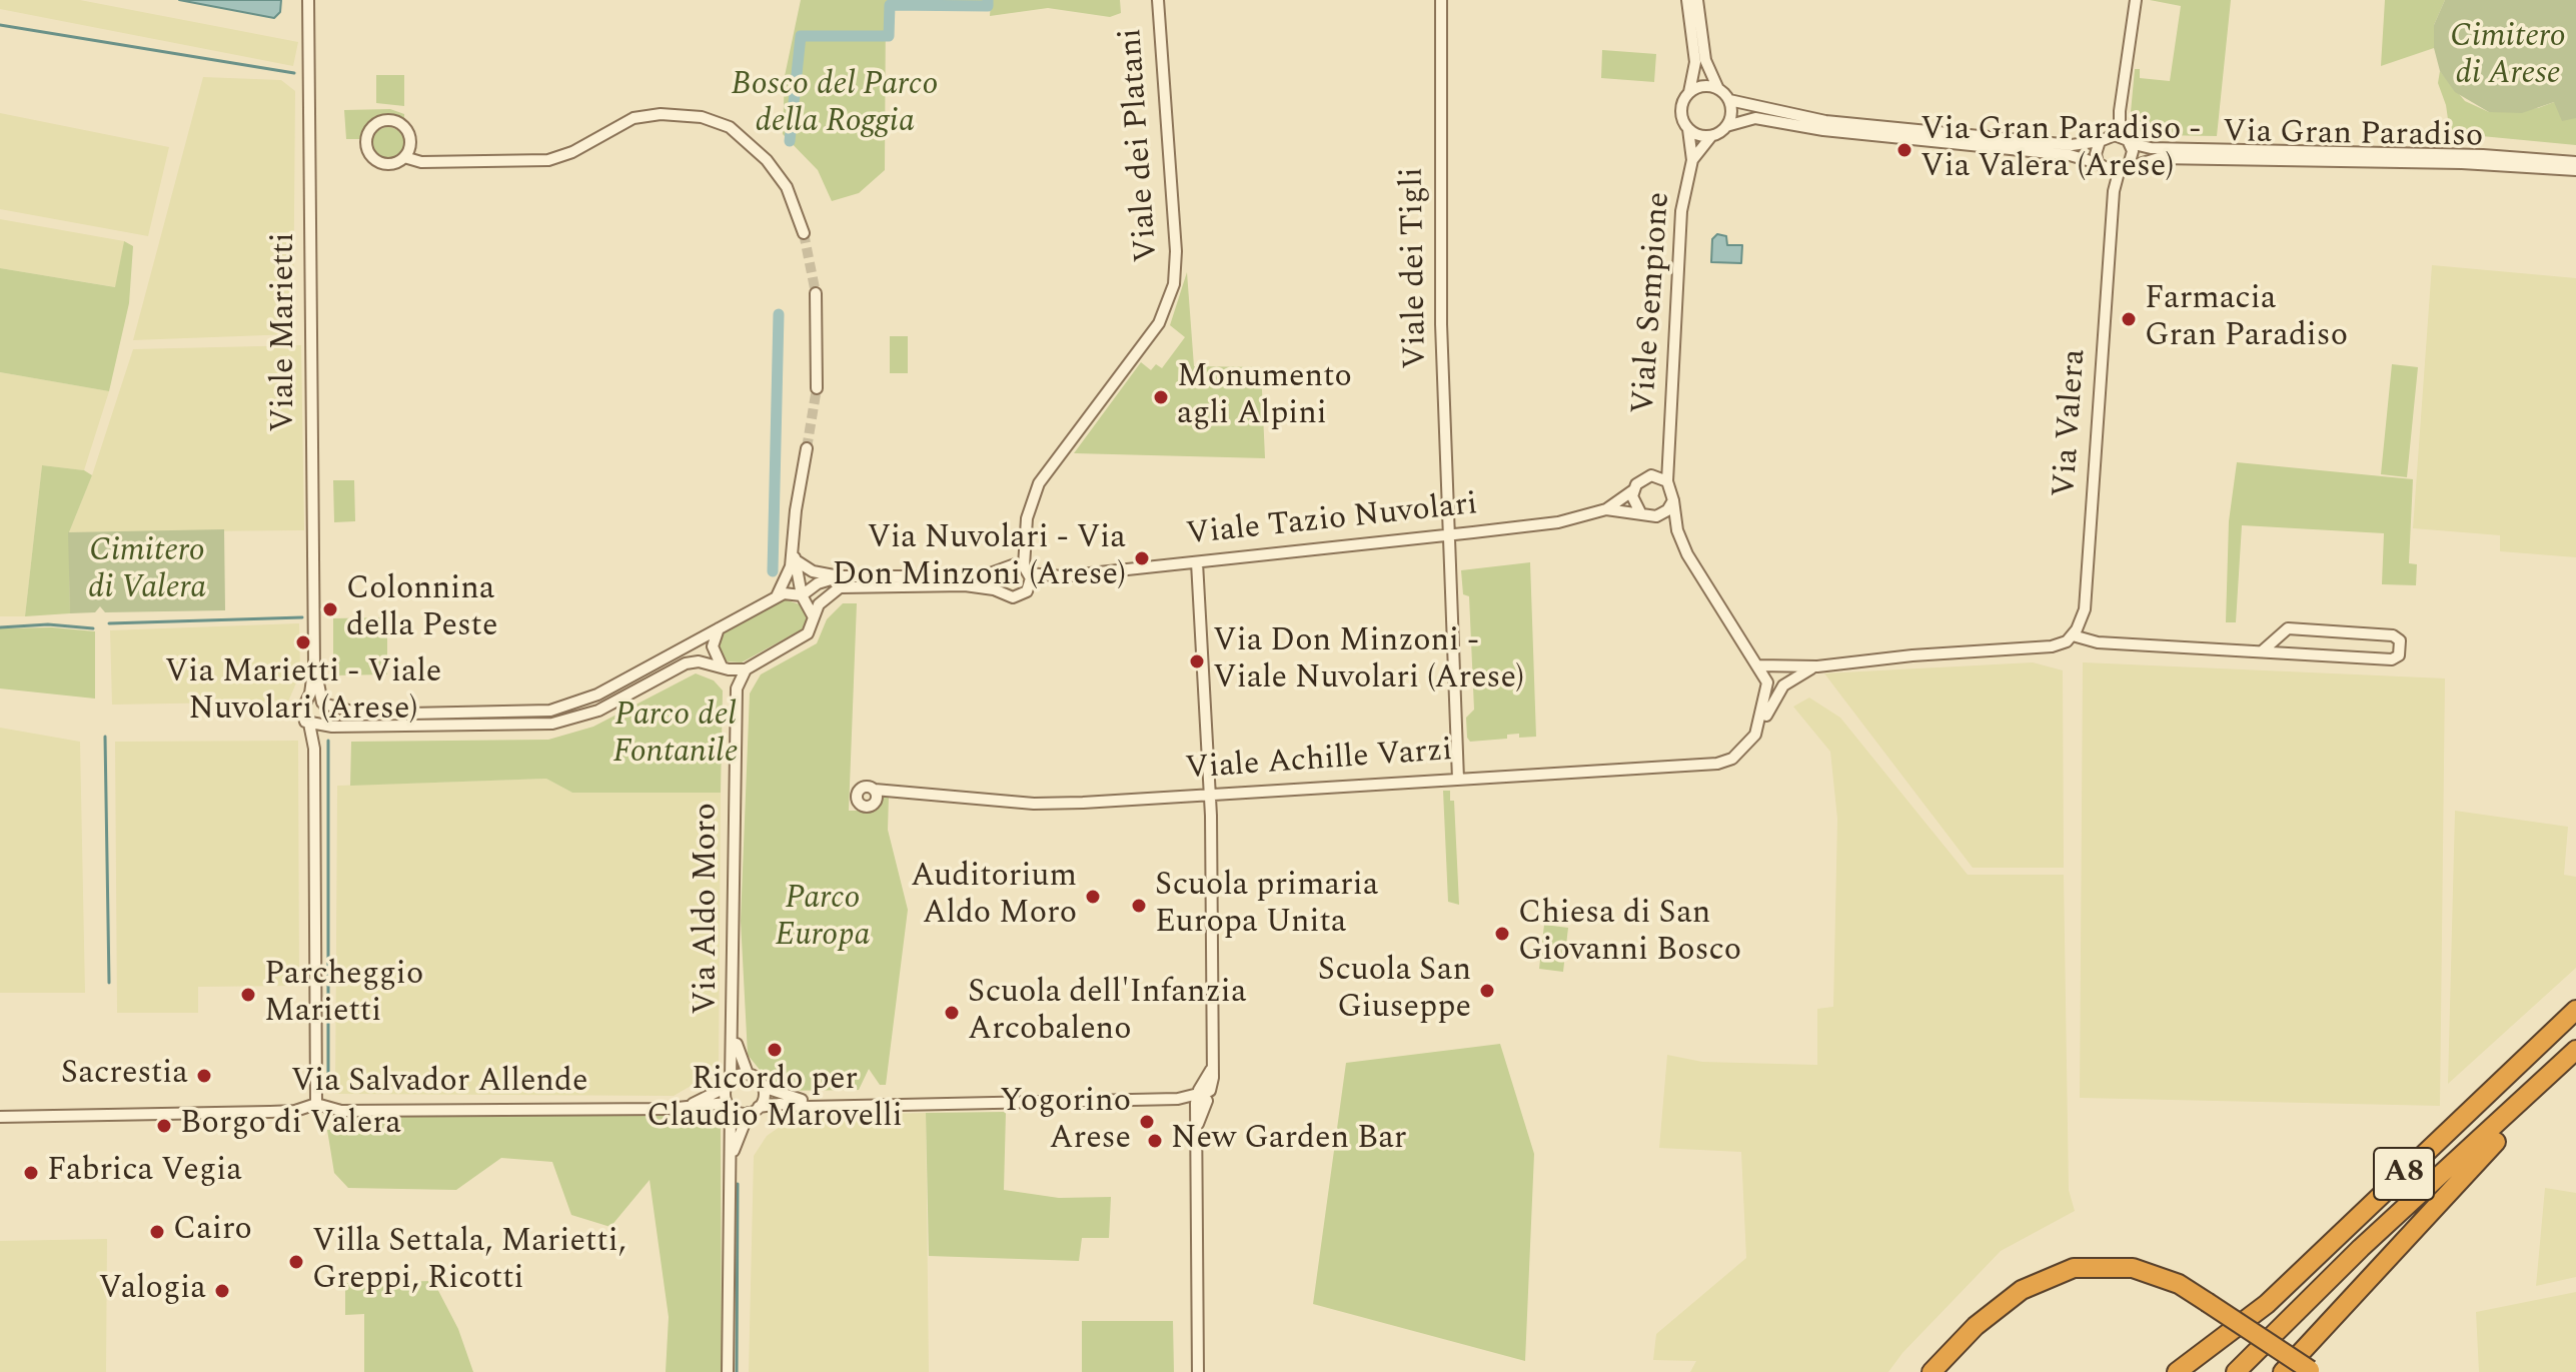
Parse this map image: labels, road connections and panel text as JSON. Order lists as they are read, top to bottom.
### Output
{
  "streets": {
    "highway": ["A8"],
    "street": [
      "Via Gran Paradiso",
      "Viale dei Platani",
      "Viale dei Tigli",
      "Viale Sempione",
      "Viale Marietti",
      "Via Valera",
      "Viale Tazio Nuvolari",
      "Viale Achille Varzi",
      "Via Aldo Moro",
      "Via Salvador Allende"
    ]
  },
  "crossings": [
    ["Via Gran Paradiso", "Via Valera"],
    ["Viale dei Platani", "Viale Tazio Nuvolari"],
    ["Viale dei Tigli", "Viale Tazio Nuvolari"],
    ["Viale dei Tigli", "Viale Achille Varzi"],
    ["Viale Sempione", "Viale Tazio Nuvolari"],
    ["Via Aldo Moro", "Via Salvador Allende"]
  ],
  "parks": [
    "Cimitero di Arese",
    "Bosco del Parco della Roggia",
    "Cimitero di Valera",
    "Parco del Fontanile",
    "Parco Europa"
  ],
  "places": [
    "Via Gran Paradiso - Via Valera (Arese)",
    "Farmacia Gran Paradiso",
    "Monumento agli Alpini",
    "Via Nuvolari - Via Don Minzoni (Arese)",
    "Colonnina della Peste",
    "Via Marietti - Viale Nuvolari (Arese)",
    "Via Don Minzoni - Viale Nuvolari (Arese)",
    "Auditorium Aldo Moro",
    "Scuola primaria Europa Unita",
    "Chiesa di San Giovanni Bosco",
    "Scuola San Giuseppe",
    "Parcheggio Marietti",
    "Scuola dell'Infanzia Arcobaleno",
    "Ricordo per Claudio Marovelli",
    "Sacrestia",
    "Yogorino Arese",
    "Borgo di Valera",
    "New Garden Bar",
    "Fabrica Vegia",
    "Cairo",
    "Villa Settala, Marietti, Greppi, Ricotti",
    "Valogia"
  ]
}
